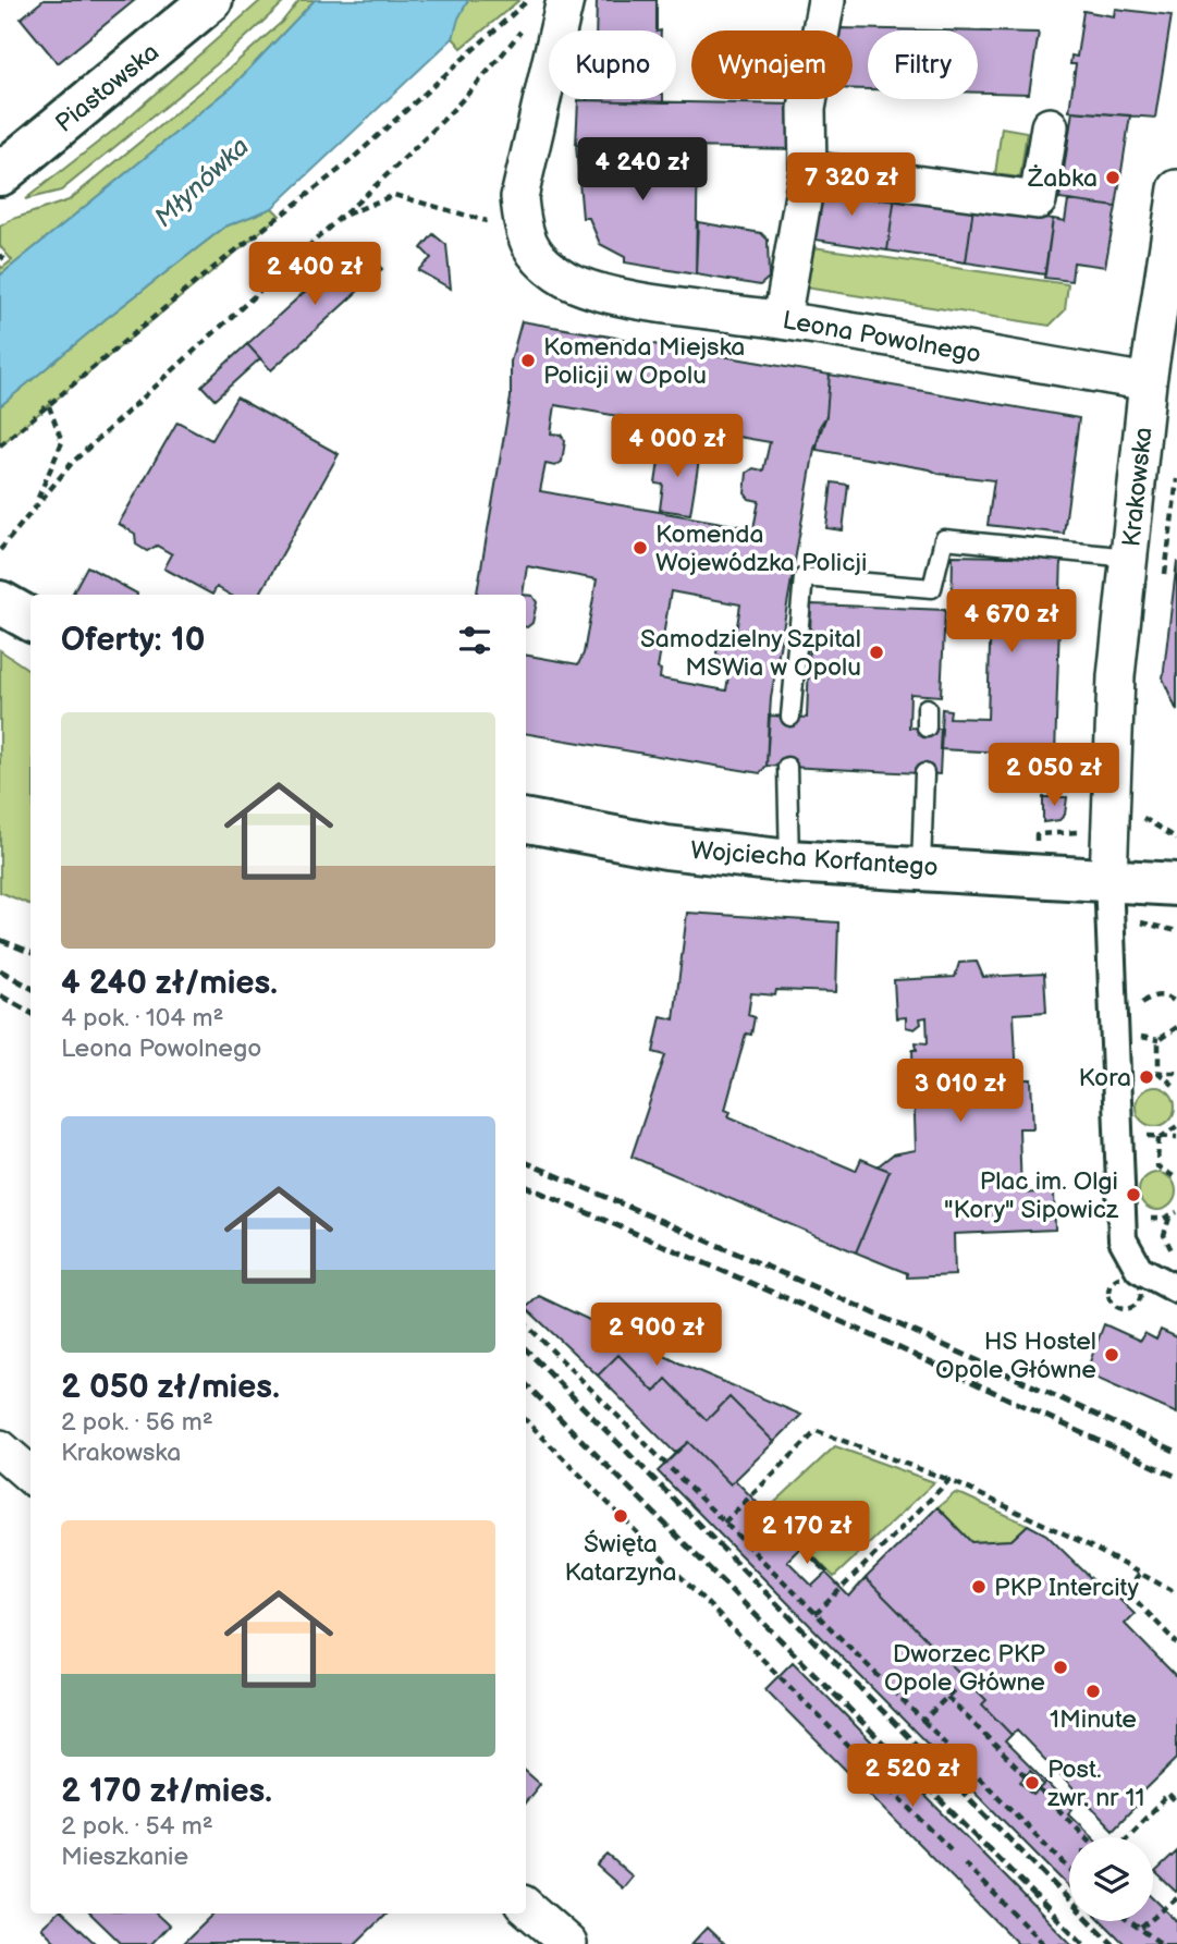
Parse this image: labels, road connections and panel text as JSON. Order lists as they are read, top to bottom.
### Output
{
  "streets": {
    "street": [
      "Piastowska",
      "Leona Powolnego",
      "Krakowska",
      "Wojciecha Korfantego"
    ]
  },
  "crossings": [
    ["Leona Powolnego", "Krakowska"],
    ["Krakowska", "Wojciecha Korfantego"]
  ],
  "water": ["Młynówka"],
  "places": [
    "Żabka",
    "Komenda Miejska Policji w Opolu",
    "Komenda Wojewódzka Policji",
    "Samodzielny Szpital MSWia w Opolu",
    "Kora",
    "Plac im. Olgi \"Kory\" Sipowicz",
    "HS Hostel Opole Główne",
    "Święta Katarzyna",
    "PKP Intercity",
    "Dworzec PKP Opole Główne",
    "1Minute",
    "Post. zwr. nr 11"
  ],
  "page": {
    "chip": ["Kupno", "Wynajem", "Filtry"],
    "price": [
      "4 240 zł",
      "7 320 zł",
      "2 400 zł",
      "4 000 zł",
      "4 670 zł",
      "2 050 zł",
      "3 010 zł",
      "2 900 zł",
      "2 170 zł",
      "2 520 zł"
    ],
    "heading": "Oferty: 10",
    "list": [
      {
        "name": "4 240 zł/mies.",
        "note": "4 pok. · 104 m² · Leona Powolnego"
      },
      {
        "name": "2 050 zł/mies.",
        "note": "2 pok. · 56 m² · Krakowska"
      },
      {
        "name": "2 170 zł/mies.",
        "note": "2 pok. · 54 m² · Mieszkanie"
      }
    ]
  }
}
